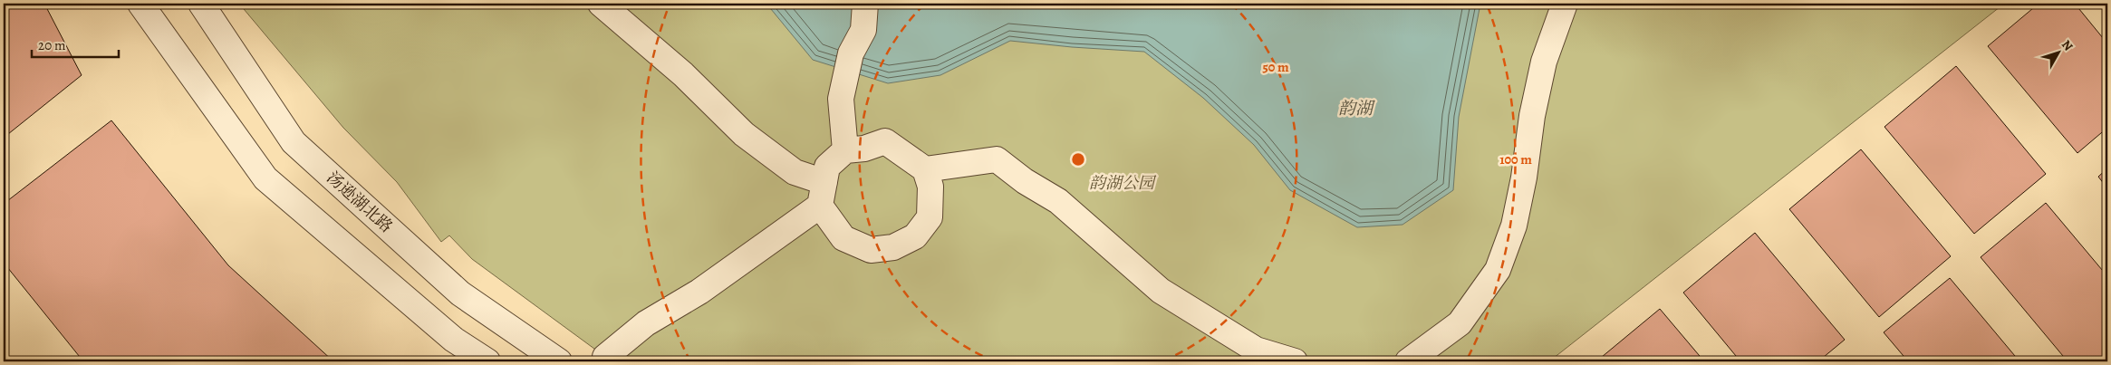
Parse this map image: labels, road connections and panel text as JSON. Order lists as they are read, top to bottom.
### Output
{
  "streets": {
    "street": ["汤逊湖北路"]
  },
  "water": ["韵湖"],
  "parks": ["韵湖公园"],
  "scale_bar": "20 m",
  "north": "top right",
  "rings": ["50 m", "100 m"]
}
